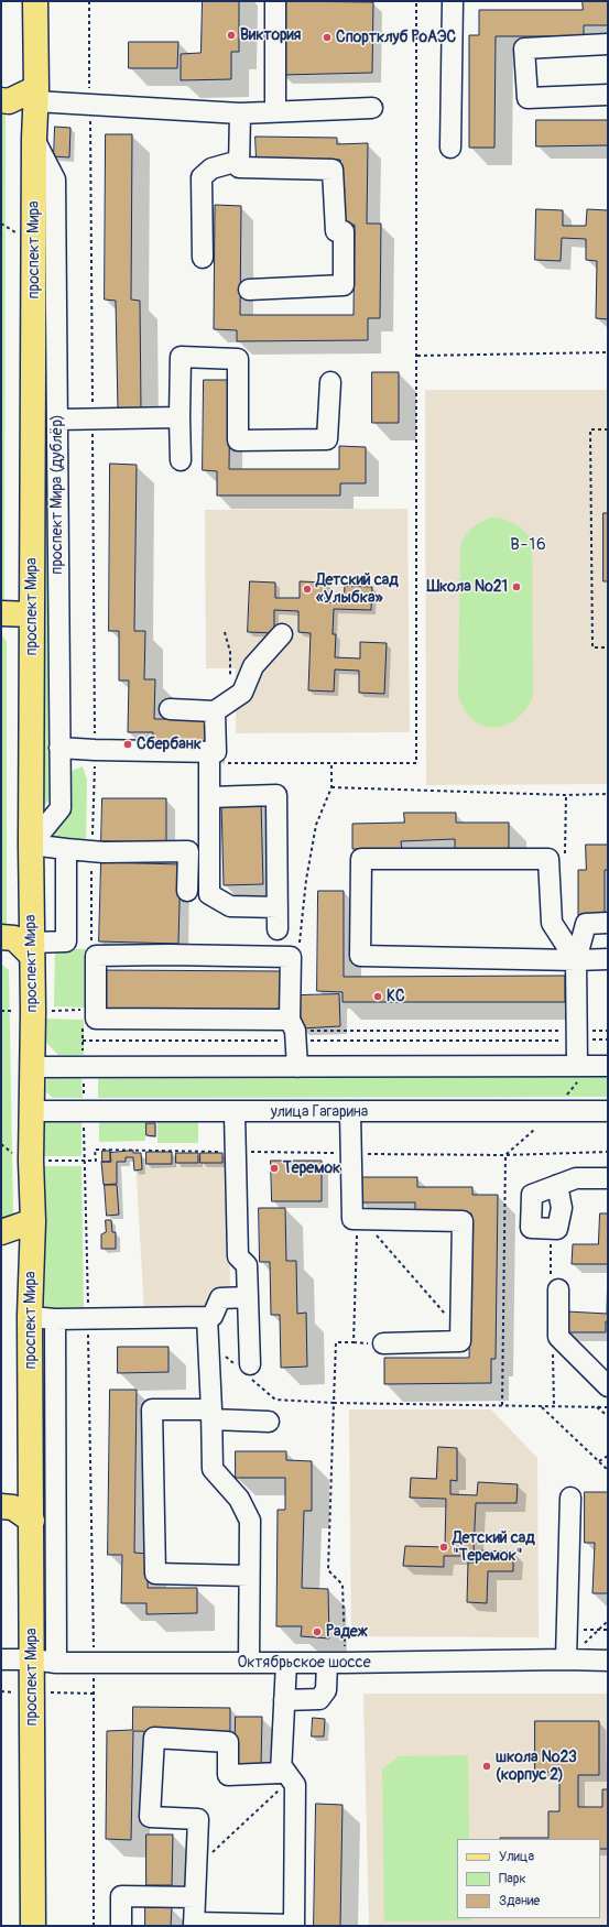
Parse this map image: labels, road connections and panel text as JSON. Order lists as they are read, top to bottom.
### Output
{
  "streets": {
    "main road": ["проспект Мира"],
    "street": ["проспект Мира (дублёр)", "улица Гагарина", "Октябрьское шоссе"]
  },
  "crossings": [
    ["проспект Мира", "проспект Мира (дублёр)"],
    ["проспект Мира", "улица Гагарина"],
    ["проспект Мира", "Октябрьское шоссе"]
  ],
  "districts": ["В-16"],
  "places": [
    "Виктория",
    "Спортклуб РоАЭС",
    "Школа №21",
    "Детский сад «Улыбка»",
    "Сбербанк",
    "КС",
    "Теремок",
    "Детский сад \"Теремок\"",
    "Радеж",
    "школа №23 (корпус 2)"
  ],
  "legend": ["Улица", "Парк", "Здание"]
}
